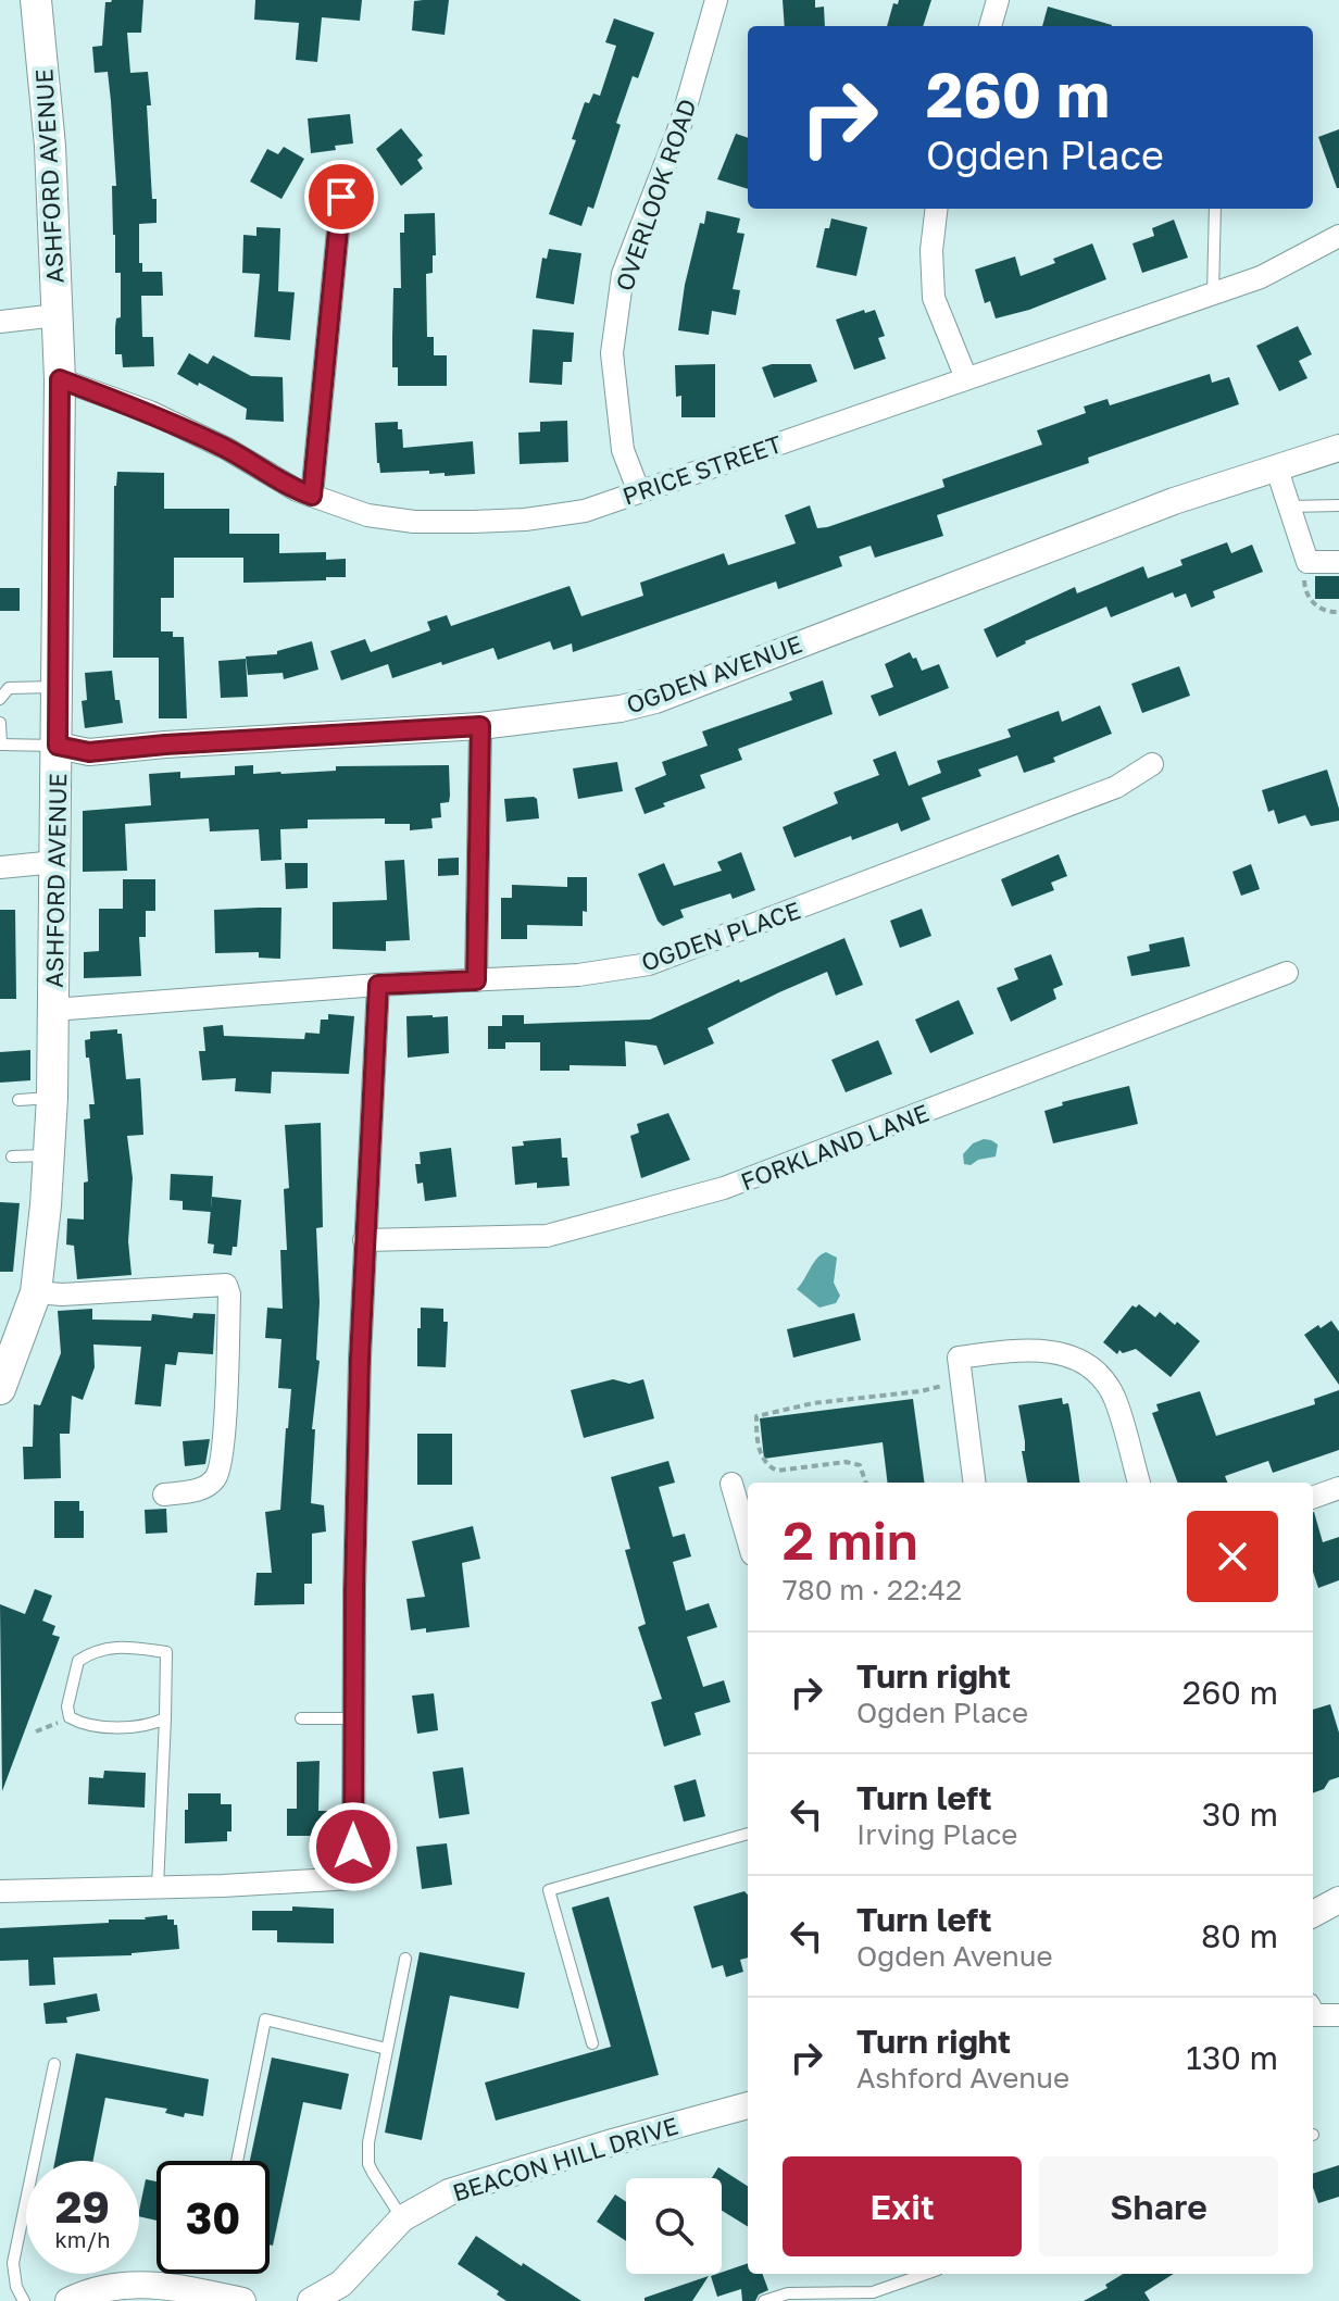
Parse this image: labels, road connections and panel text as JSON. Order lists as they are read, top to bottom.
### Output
{
  "streets": {
    "main road": ["ASHFORD AVENUE"],
    "street": [
      "OVERLOOK ROAD",
      "PRICE STREET",
      "OGDEN AVENUE",
      "OGDEN PLACE",
      "FORKLAND LANE",
      "BEACON HILL DRIVE"
    ]
  },
  "crossings": [
    ["ASHFORD AVENUE", "PRICE STREET"],
    ["ASHFORD AVENUE", "OGDEN AVENUE"],
    ["ASHFORD AVENUE", "OGDEN PLACE"],
    ["OVERLOOK ROAD", "PRICE STREET"]
  ],
  "page": {
    "turn": ["260 m", "Ogden Place"],
    "heading": ["2 min", "780 m · 22:42"],
    "list": [
      {
        "name": "Turn right",
        "note": "Ogden Place",
        "value": "260 m"
      },
      {
        "name": "Turn left",
        "note": "Irving Place",
        "value": "30 m"
      },
      {
        "name": "Turn left",
        "note": "Ogden Avenue",
        "value": "80 m"
      },
      {
        "name": "Turn right",
        "note": "Ashford Avenue",
        "value": "130 m"
      }
    ],
    "buttons": ["Exit", "Share"],
    "speed": "29 km/h",
    "limit": "30"
  }
}
